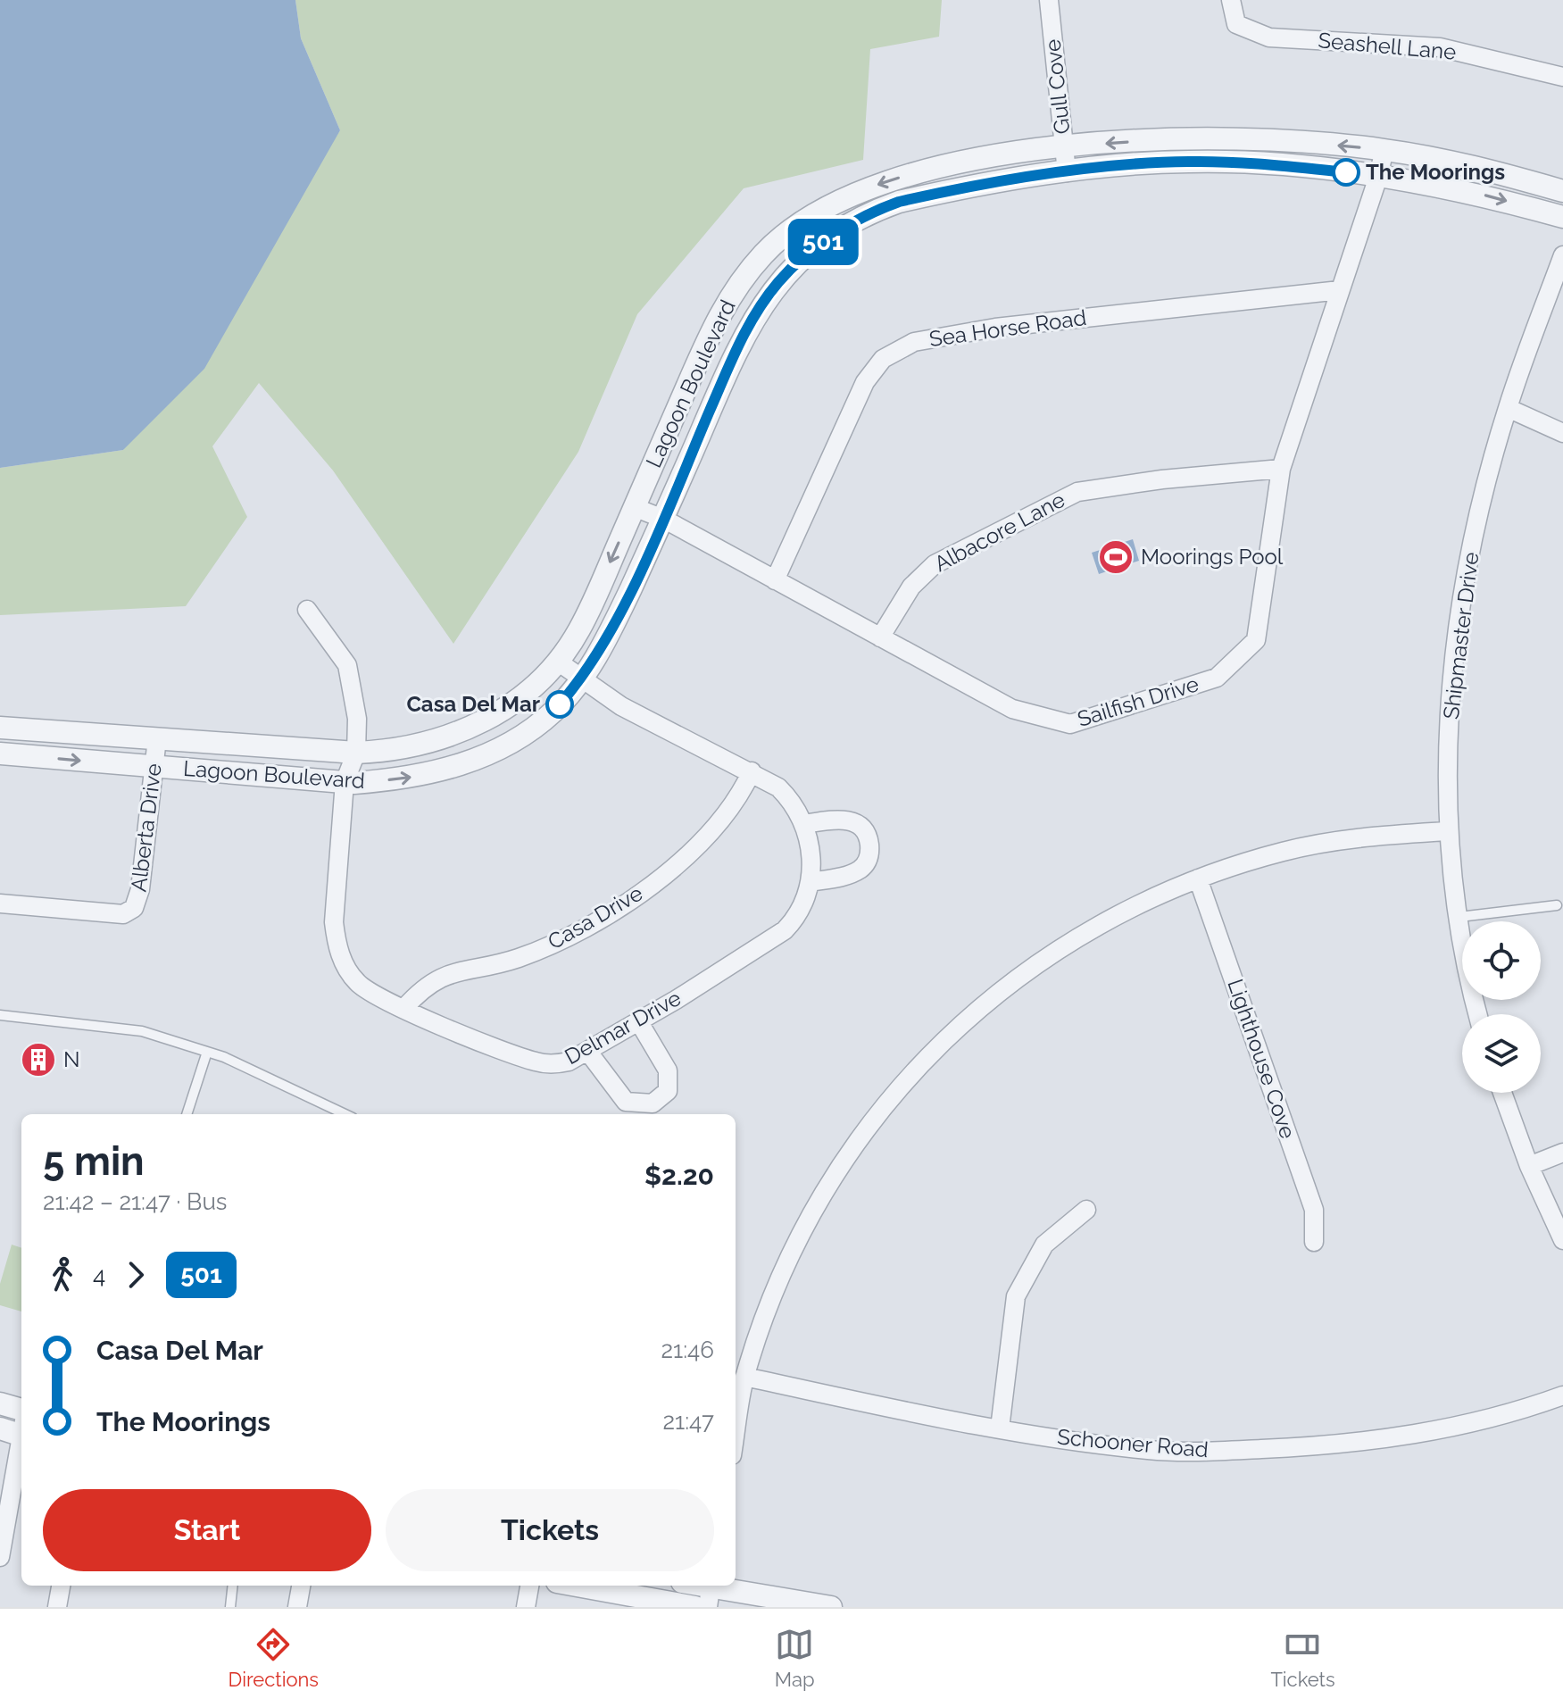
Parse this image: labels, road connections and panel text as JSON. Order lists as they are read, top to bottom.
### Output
{
  "streets": {
    "street": [
      "Seashell Lane",
      "Gull Cove",
      "Sea Horse Road",
      "Lagoon Boulevard",
      "Albacore Lane",
      "Shipmaster Drive",
      "Sailfish Drive",
      "Alberta Drive",
      "Casa Drive",
      "Delmar Drive",
      "Lighthouse Cove",
      "Schooner Road"
    ]
  },
  "crossings": [
    ["Gull Cove", "Lagoon Boulevard"],
    ["Sea Horse Road", "Sailfish Drive"],
    ["Lagoon Boulevard", "Sailfish Drive"],
    ["Lagoon Boulevard", "Alberta Drive"],
    ["Lagoon Boulevard", "Delmar Drive"],
    ["Albacore Lane", "Sailfish Drive"],
    ["Casa Drive", "Delmar Drive"]
  ],
  "places": {
    "other": ["The Moorings", "Casa Del Mar"],
    "sports": ["Moorings Pool"],
    "building": ["N"]
  },
  "lines": ["bus line 501"],
  "page": {
    "on_map": "501",
    "heading": ["5 min", "21:42 – 21:47 · Bus", "$2.20"],
    "legs": ["4", "501"],
    "list": [
      {
        "name": "Casa Del Mar",
        "value": "21:46"
      },
      {
        "name": "The Moorings",
        "value": "21:47"
      }
    ],
    "buttons": ["Start", "Tickets"],
    "tabs": ["Directions", "Map", "Tickets"]
  }
}
